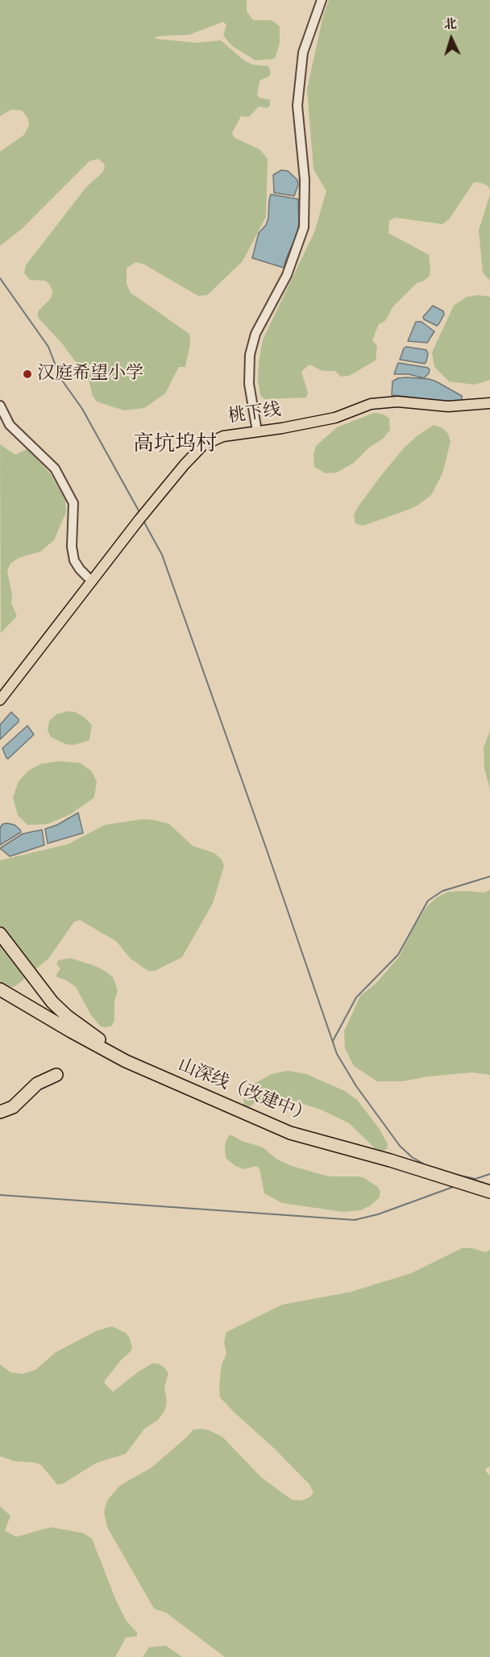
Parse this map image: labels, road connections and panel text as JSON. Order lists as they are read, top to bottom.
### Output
{
  "streets": {
    "highway": ["山深线（改建中）"],
    "main road": ["桃下线"]
  },
  "districts": ["高坑坞村"],
  "places": ["汉庭希望小学"],
  "north": "top"
}
